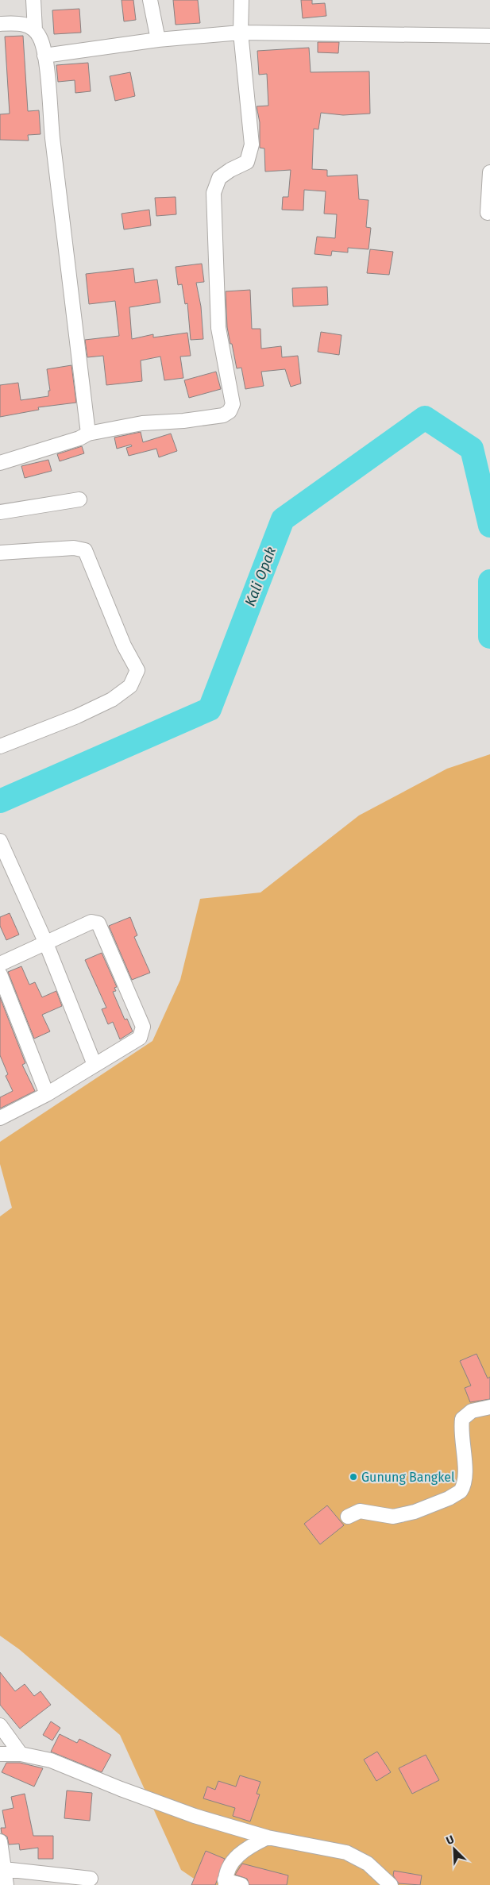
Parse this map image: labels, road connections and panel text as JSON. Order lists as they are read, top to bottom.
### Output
{
  "water": ["Kali Opak"],
  "places": ["Gunung Bangkel"],
  "north": "top left"
}
